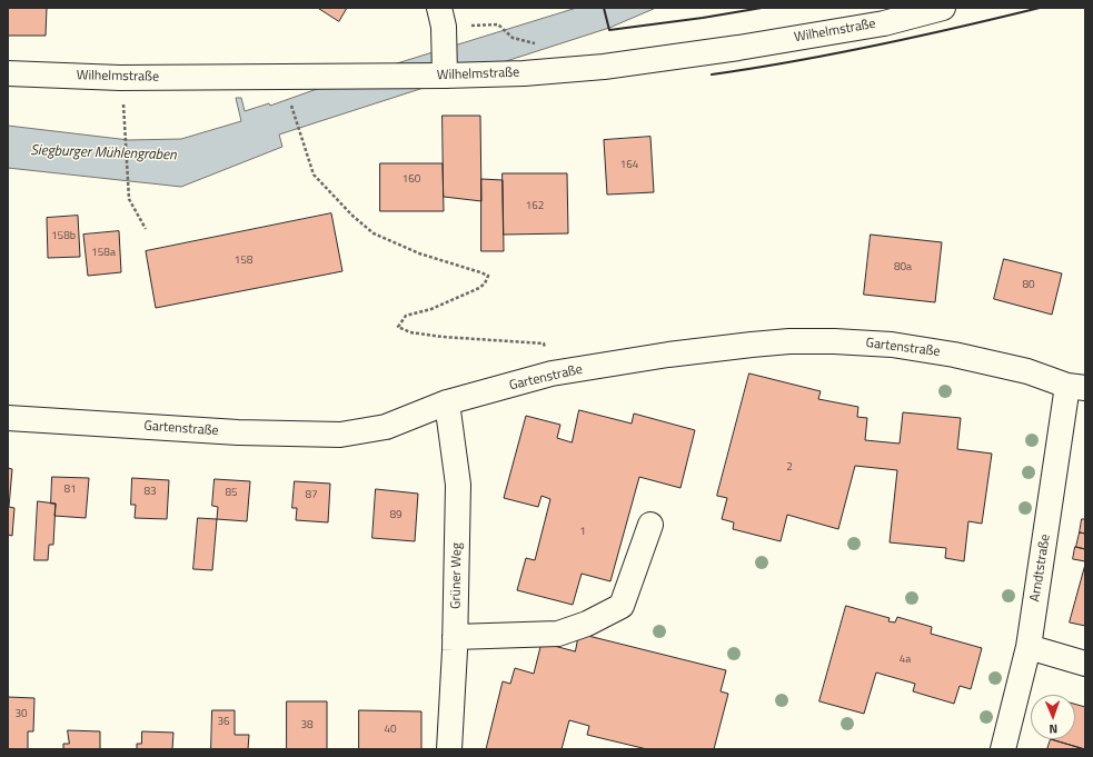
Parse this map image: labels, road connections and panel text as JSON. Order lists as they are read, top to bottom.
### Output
{
  "streets": {
    "street": [
      "Wilhelmstraße",
      "Gartenstraße",
      "Arndtstraße",
      "Grüner Weg"
    ]
  },
  "crossings": [
    ["Gartenstraße", "Arndtstraße"],
    ["Gartenstraße", "Grüner Weg"]
  ],
  "water": ["Siegburger Mühlengraben"],
  "house_numbers": [
    "164",
    "160",
    "162",
    "158b",
    "158a",
    "158",
    "80a",
    "80",
    "2",
    "81",
    "83",
    "85",
    "87",
    "89",
    "1",
    "4a",
    "30",
    "36",
    "38",
    "40"
  ],
  "north": "bottom"
}
